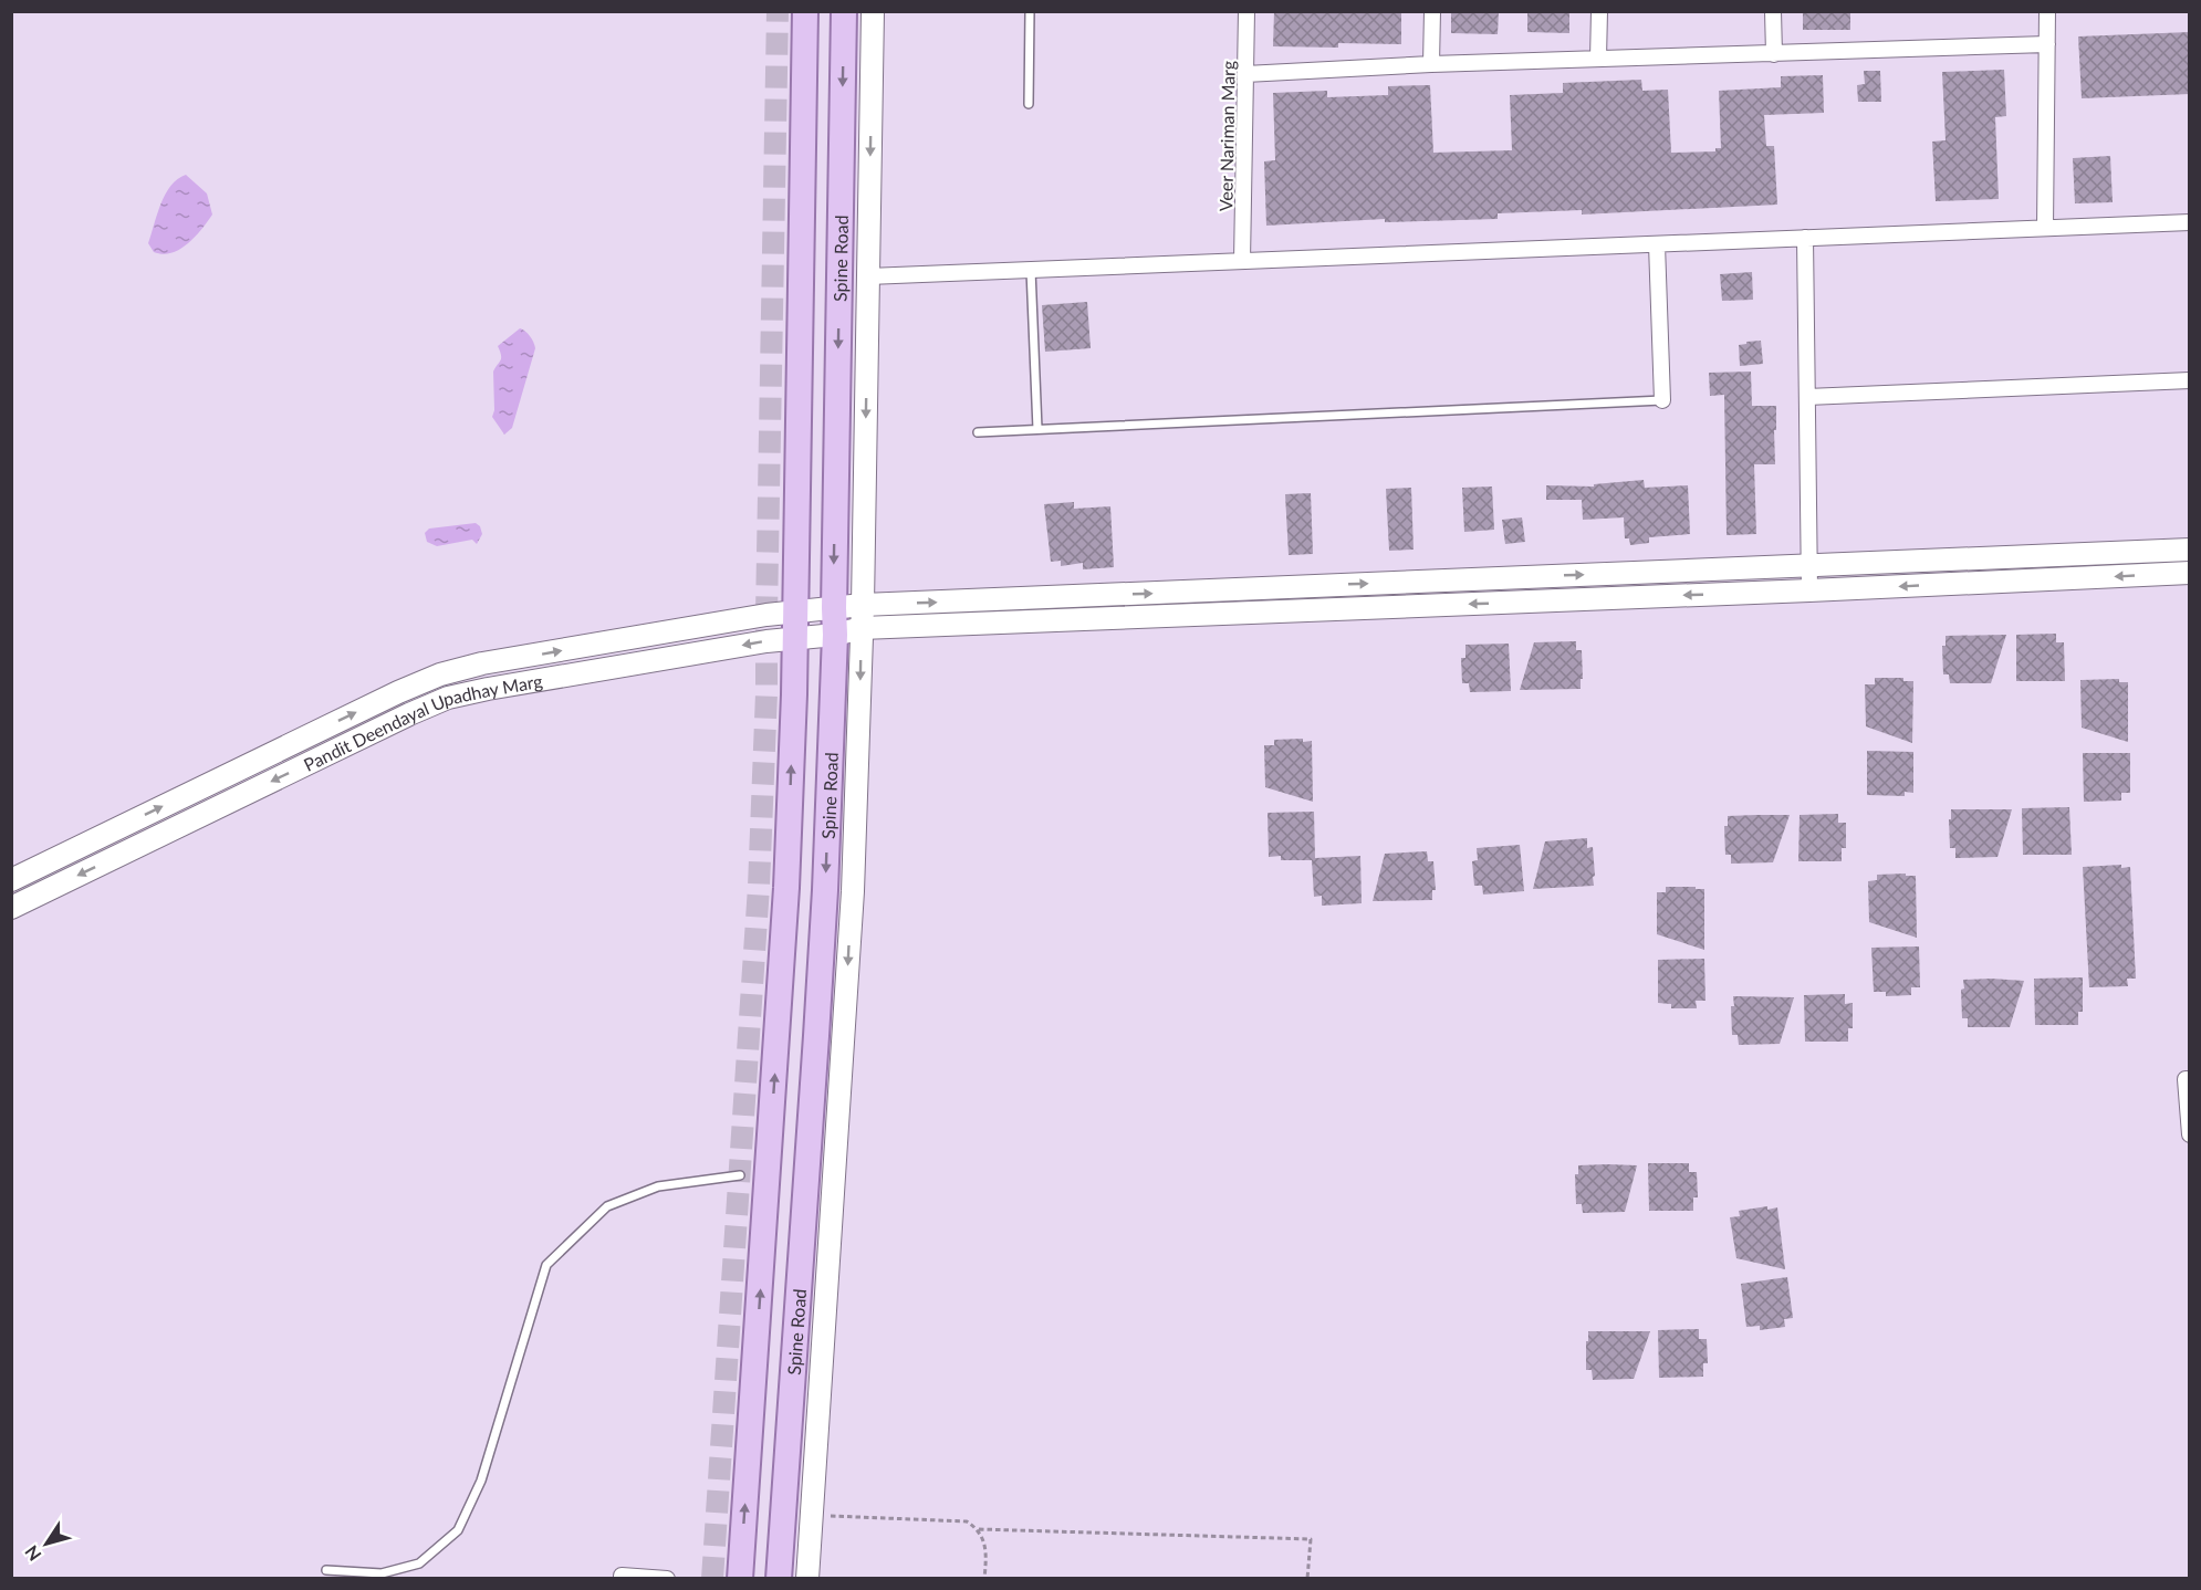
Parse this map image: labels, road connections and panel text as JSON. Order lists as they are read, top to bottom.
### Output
{
  "streets": {
    "main road": ["Spine Road", "Pandit Deendayal Upadhay Marg"],
    "street": ["Veer Nariman Marg"]
  },
  "crossings": [
    ["Spine Road", "Pandit Deendayal Upadhay Marg"]
  ],
  "north": "bottom left"
}
